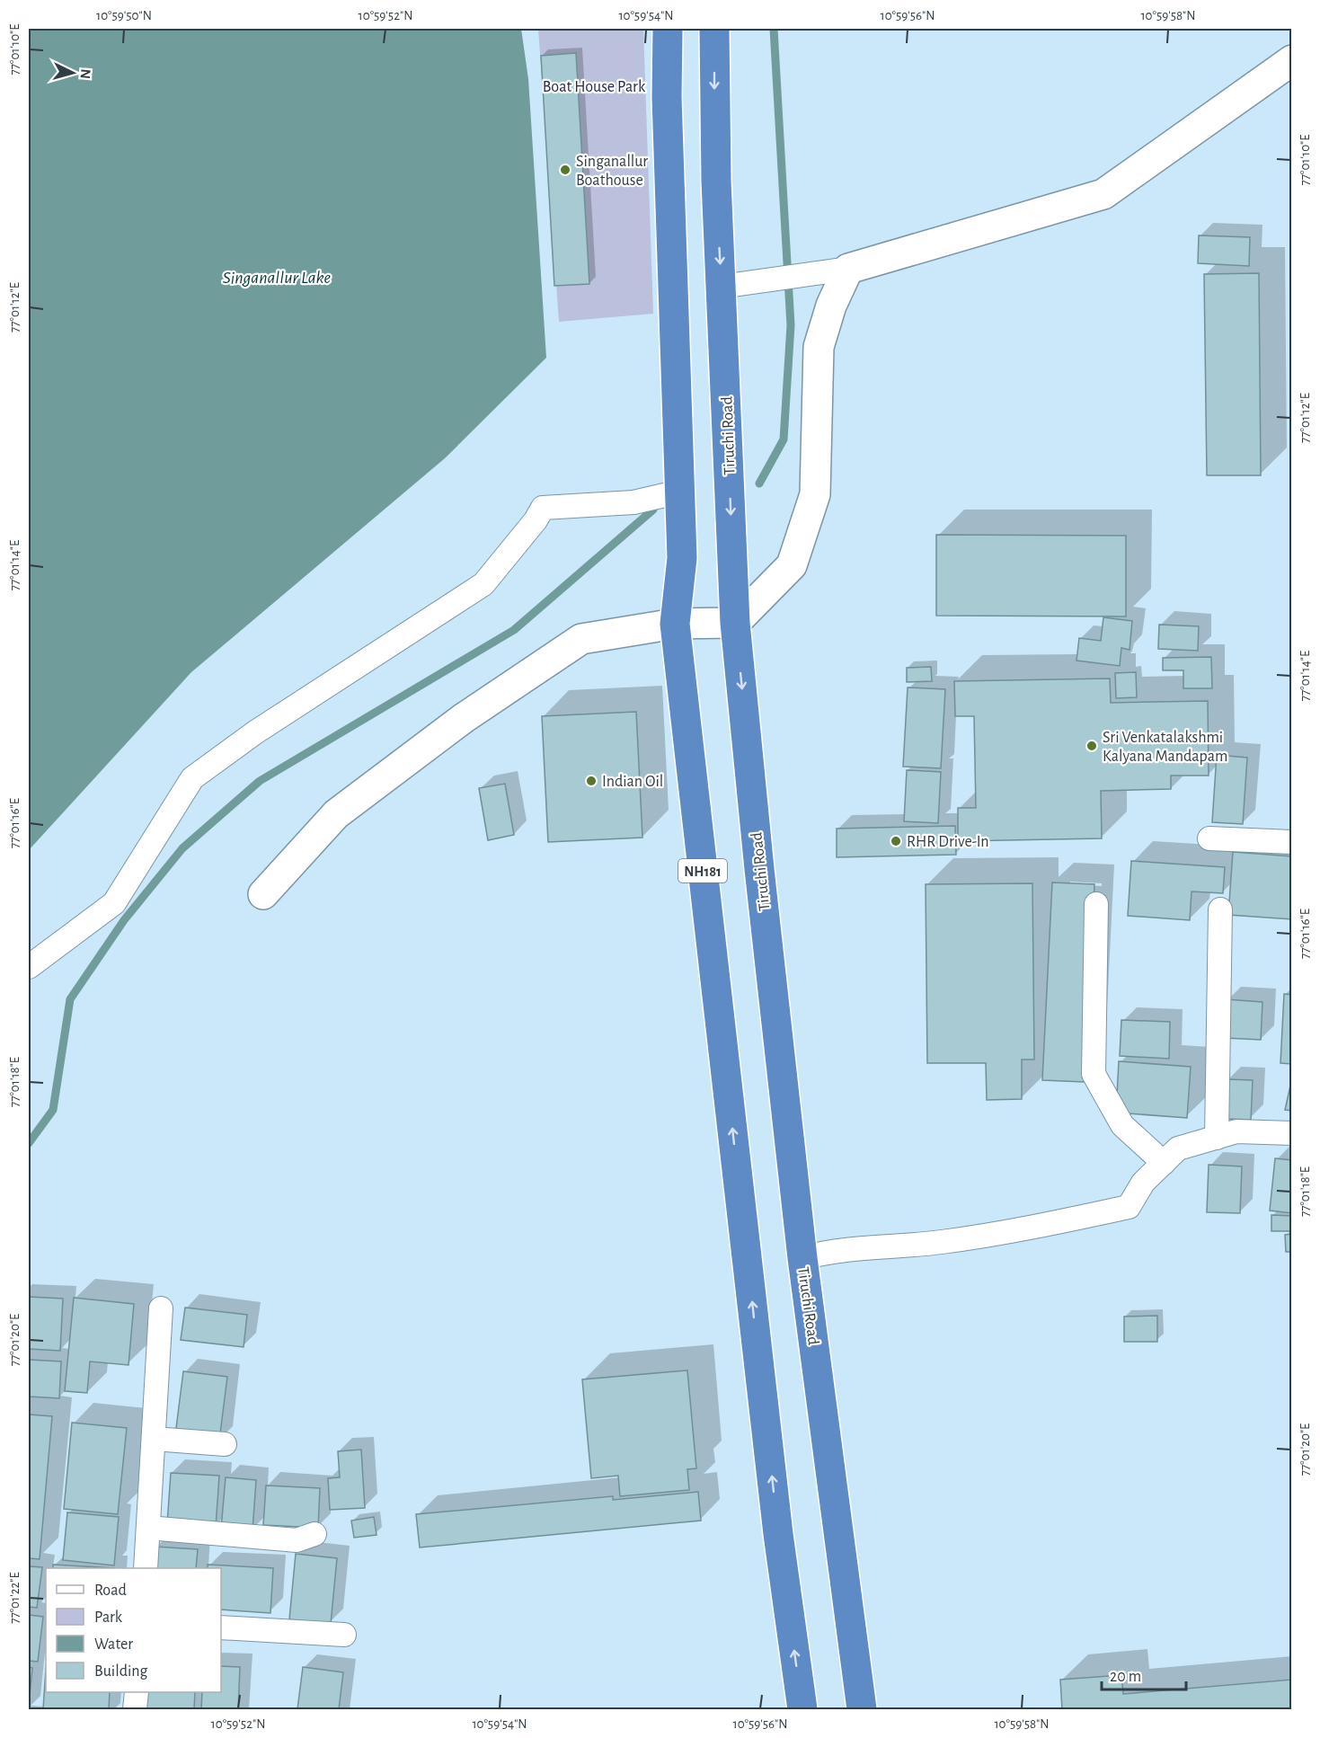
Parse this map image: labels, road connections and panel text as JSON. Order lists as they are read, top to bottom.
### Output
{
  "streets": {
    "highway": ["Tiruchi Road", "NH181"]
  },
  "water": ["Singanallur Lake"],
  "parks": ["Boat House Park"],
  "places": [
    "Singanallur Boathouse",
    "Sri Venkatalakshmi Kalyana Mandapam",
    "Indian Oil",
    "RHR Drive-In"
  ],
  "legend": [
    "Road",
    "Park",
    "Water",
    "Building"
  ],
  "scale_bar": "20 m",
  "north": "right",
  "coordinates": [
    "10°59'50\"N",
    "10°59'52\"N",
    "10°59'54\"N",
    "10°59'56\"N",
    "10°59'58\"N",
    "77°01'10\"E",
    "77°01'12\"E",
    "77°01'14\"E",
    "77°01'16\"E",
    "77°01'18\"E",
    "77°01'20\"E",
    "77°01'22\"E"
  ]
}
